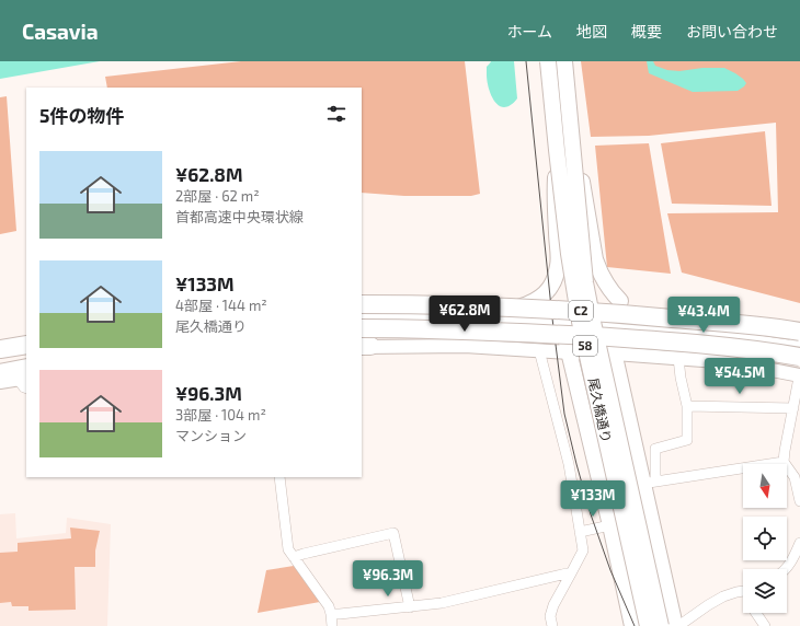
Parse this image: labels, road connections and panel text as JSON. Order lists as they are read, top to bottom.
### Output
{
  "streets": {
    "highway": ["C2"],
    "main road": ["58", "尾久橋通り"]
  },
  "north": "bottom",
  "page": {
    "header": "Casavia",
    "nav": [
      "ホーム",
      "地図",
      "概要",
      "お問い合わせ"
    ],
    "heading": "5件の物件",
    "list": [
      {
        "name": "¥62.8M",
        "note": "2部屋 · 62 m² · 首都高速中央環状線"
      },
      {
        "name": "¥133M",
        "note": "4部屋 · 144 m² · 尾久橋通り"
      },
      {
        "name": "¥96.3M",
        "note": "3部屋 · 104 m² · マンション"
      }
    ],
    "price": [
      "¥62.8M",
      "¥43.4M",
      "¥54.5M",
      "¥133M",
      "¥96.3M"
    ]
  }
}
